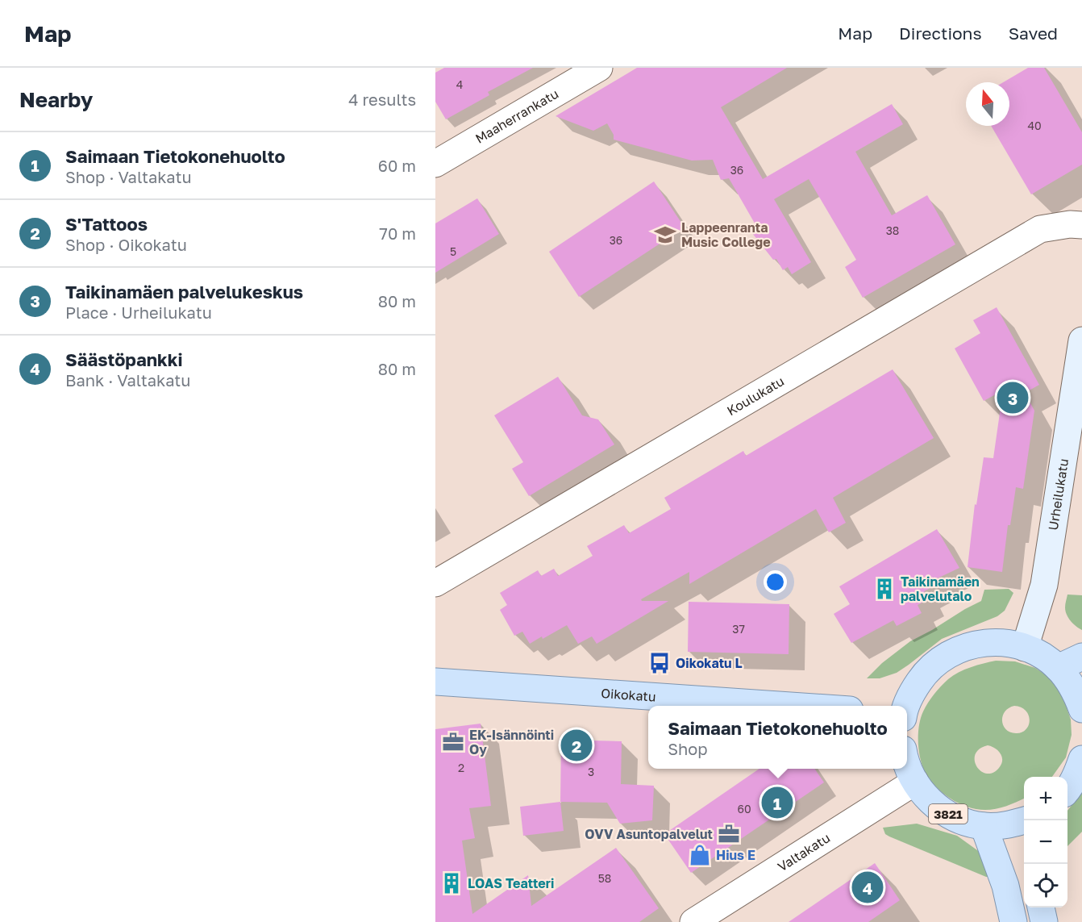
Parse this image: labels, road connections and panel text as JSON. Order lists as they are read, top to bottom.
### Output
{
  "streets": {
    "main road": ["Oikokatu", "3821"],
    "street": [
      "Maaherrankatu",
      "Koulukatu",
      "Urheilukatu",
      "Valtakatu"
    ]
  },
  "crossings": [
    ["3821", "Valtakatu"]
  ],
  "places": {
    "school or university": ["Lappeenranta Music College"],
    "building": ["Taikinamäen palvelutalo", "LOAS Teatteri"],
    "bus stop": ["Oikokatu L"],
    "office": ["EK-Isännöinti Oy", "OVV Asuntopalvelut"],
    "shop": ["Hius E"]
  },
  "house_numbers": [
    "4",
    "40",
    "36",
    "38",
    "36",
    "5",
    "37",
    "2",
    "3",
    "60",
    "58"
  ],
  "north": "top",
  "page": {
    "header": "Map",
    "nav": ["Map", "Directions", "Saved"],
    "heading": ["Nearby", "4 results"],
    "list": [
      {
        "mark": "1",
        "name": "Saimaan Tietokonehuolto",
        "note": "Shop · Valtakatu",
        "value": "60 m"
      },
      {
        "mark": "2",
        "name": "S'Tattoos",
        "note": "Shop · Oikokatu",
        "value": "70 m"
      },
      {
        "mark": "3",
        "name": "Taikinamäen palvelukeskus",
        "note": "Place · Urheilukatu",
        "value": "80 m"
      },
      {
        "mark": "4",
        "name": "Säästöpankki",
        "note": "Bank · Valtakatu",
        "value": "80 m"
      }
    ],
    "pins": [
      "3",
      "2",
      "1",
      "4"
    ],
    "popup": ["Saimaan Tietokonehuolto", "Shop"],
    "map_buttons": ["+", "−"]
  }
}
